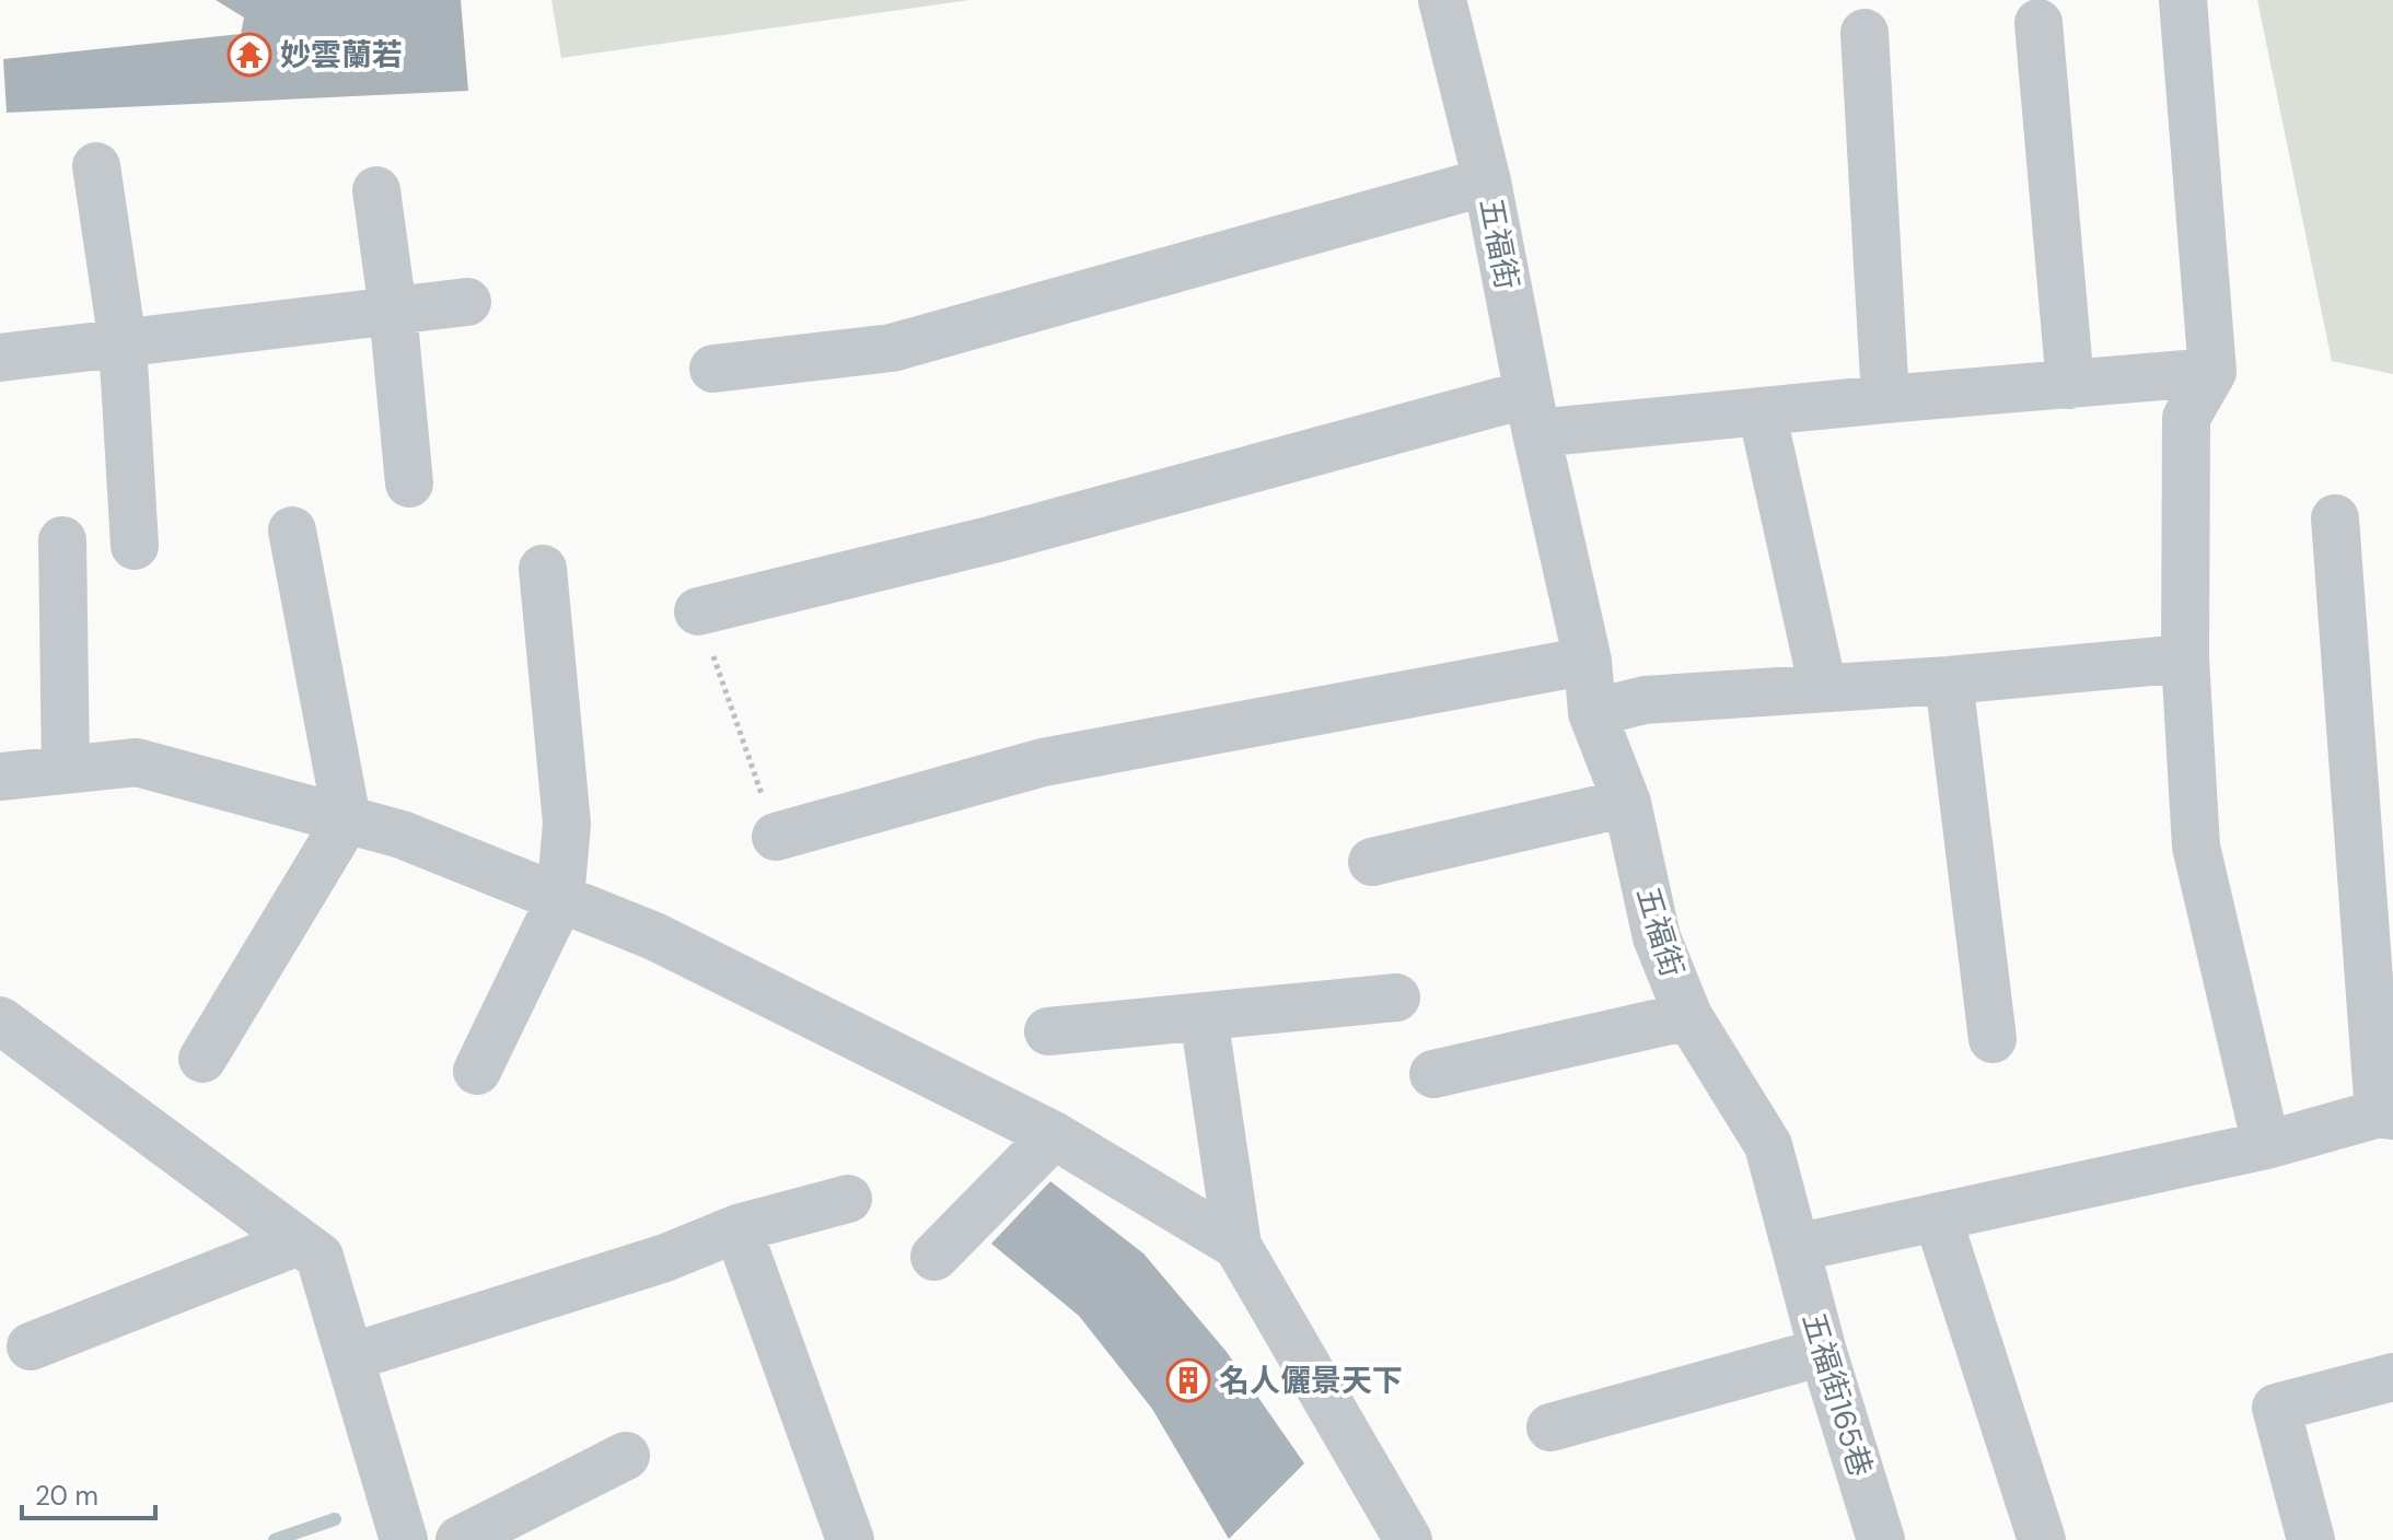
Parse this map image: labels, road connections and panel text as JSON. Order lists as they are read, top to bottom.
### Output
{
  "streets": {
    "street": ["五福街", "五福街165巷"]
  },
  "crossings": [
    ["五福街", "五福街165巷"]
  ],
  "places": {
    "temple": ["妙雲蘭若"],
    "building": ["名人儷景天下"]
  },
  "scale_bar": "20 m"
}
